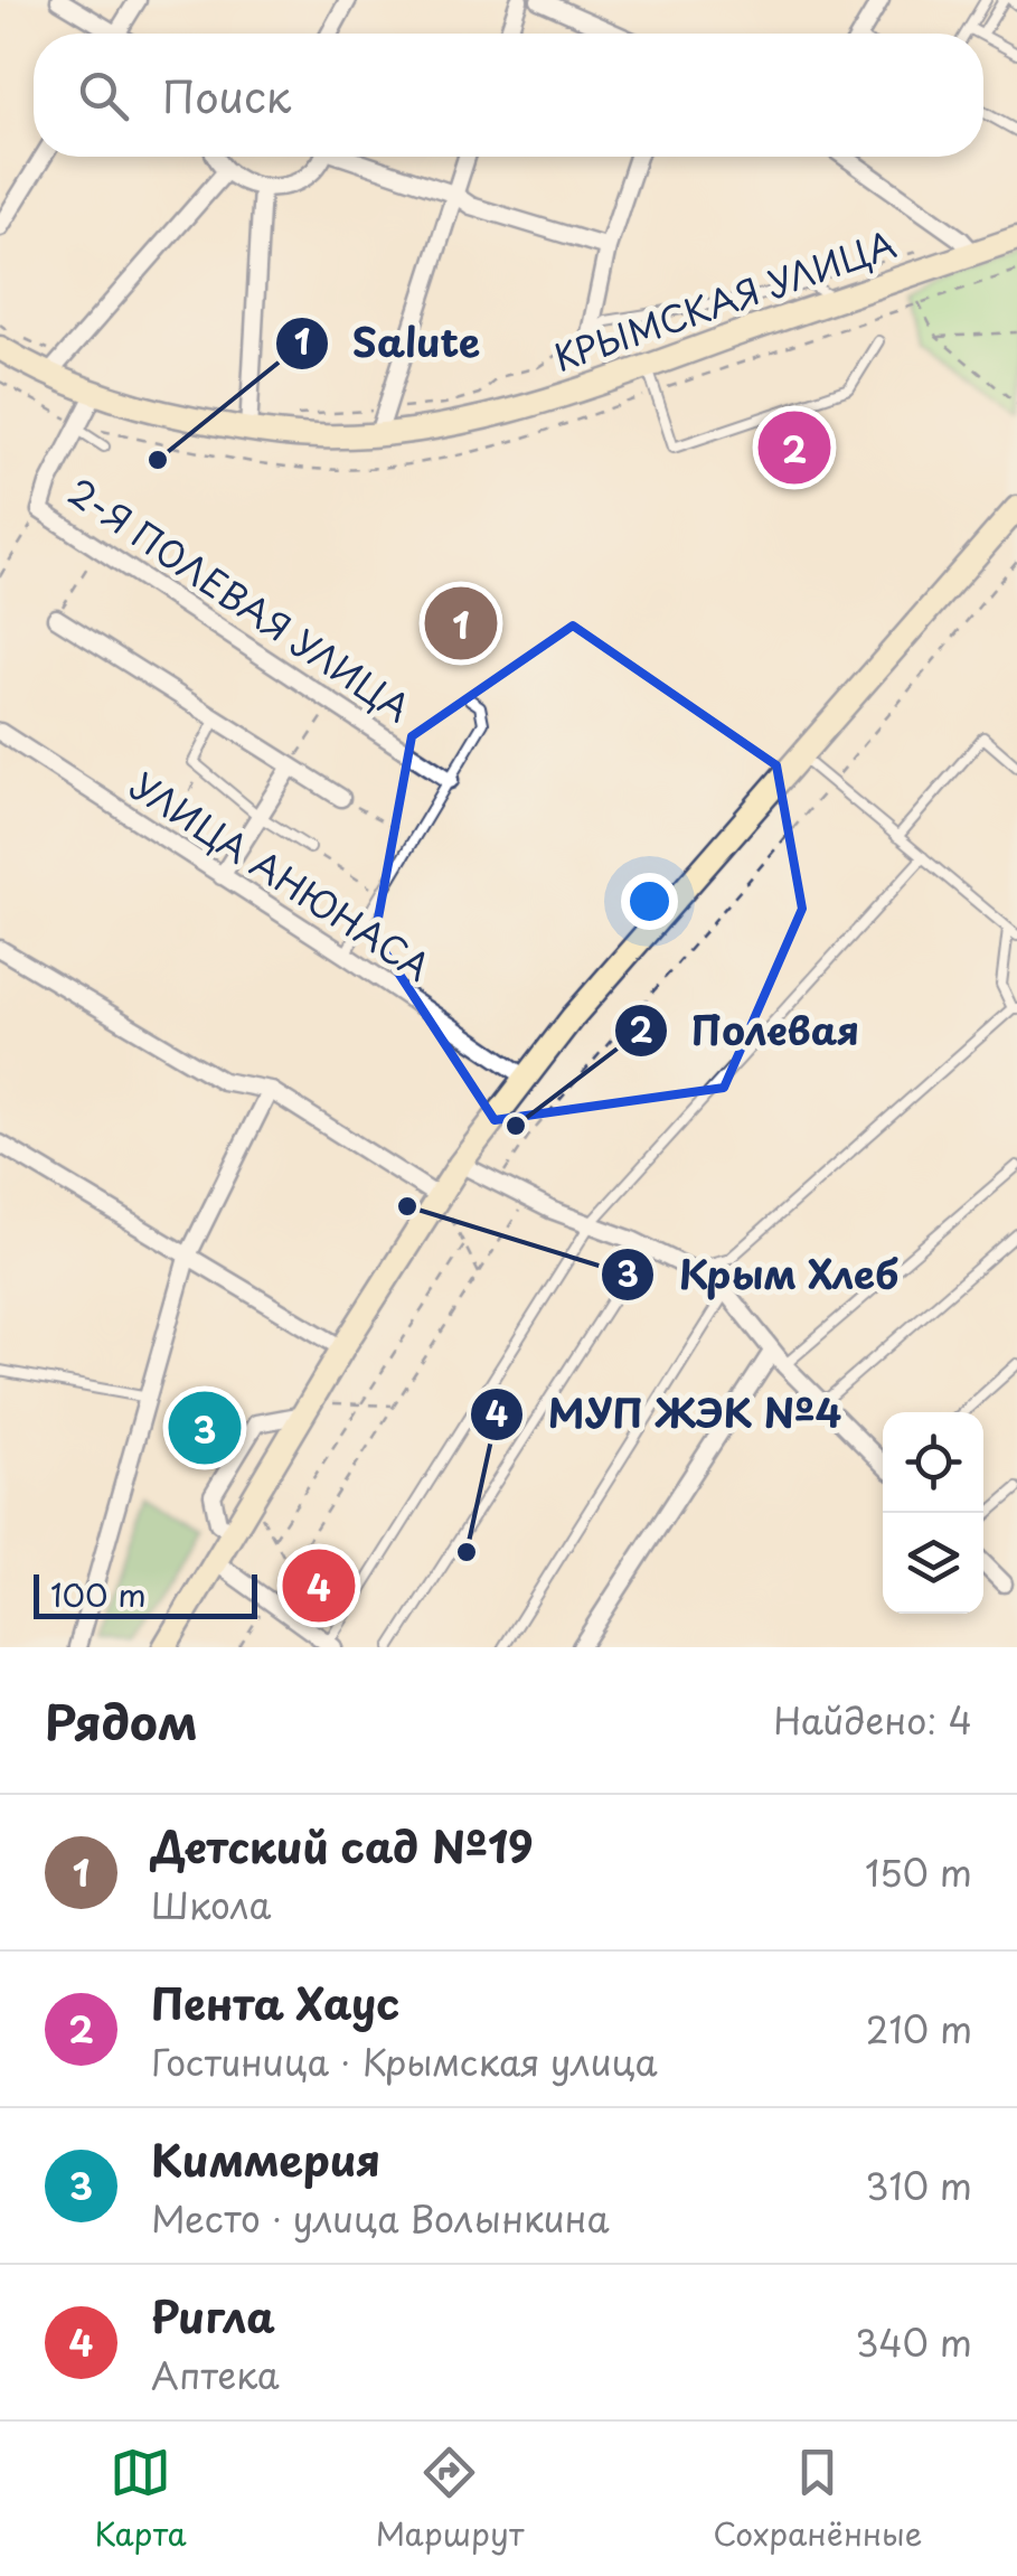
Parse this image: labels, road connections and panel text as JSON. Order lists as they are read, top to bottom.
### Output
{
  "streets": {
    "main road": ["КРЫМСКАЯ УЛИЦА"],
    "street": ["2-Я ПОЛЕВАЯ УЛИЦА", "УЛИЦА АНЮНАСА"]
  },
  "crossings": [
    ["КРЫМСКАЯ УЛИЦА", "2-Я ПОЛЕВАЯ УЛИЦА"]
  ],
  "places": [
    "Salute",
    "Полевая",
    "Крым Хлеб",
    "МУП ЖЭК №4"
  ],
  "scale_bar": "100 m",
  "page": {
    "search": "Поиск",
    "pins": [
      "2",
      "1",
      "3",
      "4"
    ],
    "scale": "100 m",
    "heading": ["Рядом", "Найдено: 4"],
    "list": [
      {
        "mark": "1",
        "name": "Детский сад №19",
        "note": "Школа",
        "value": "150 m"
      },
      {
        "mark": "2",
        "name": "Пента Хаус",
        "note": "Гостиница · Крымская улица",
        "value": "210 m"
      },
      {
        "mark": "3",
        "name": "Киммерия",
        "note": "Место · улица Волынкина",
        "value": "310 m"
      },
      {
        "mark": "4",
        "name": "Ригла",
        "note": "Аптека",
        "value": "340 m"
      }
    ],
    "nav": ["Карта", "Маршрут", "Сохранённые"]
  }
}
